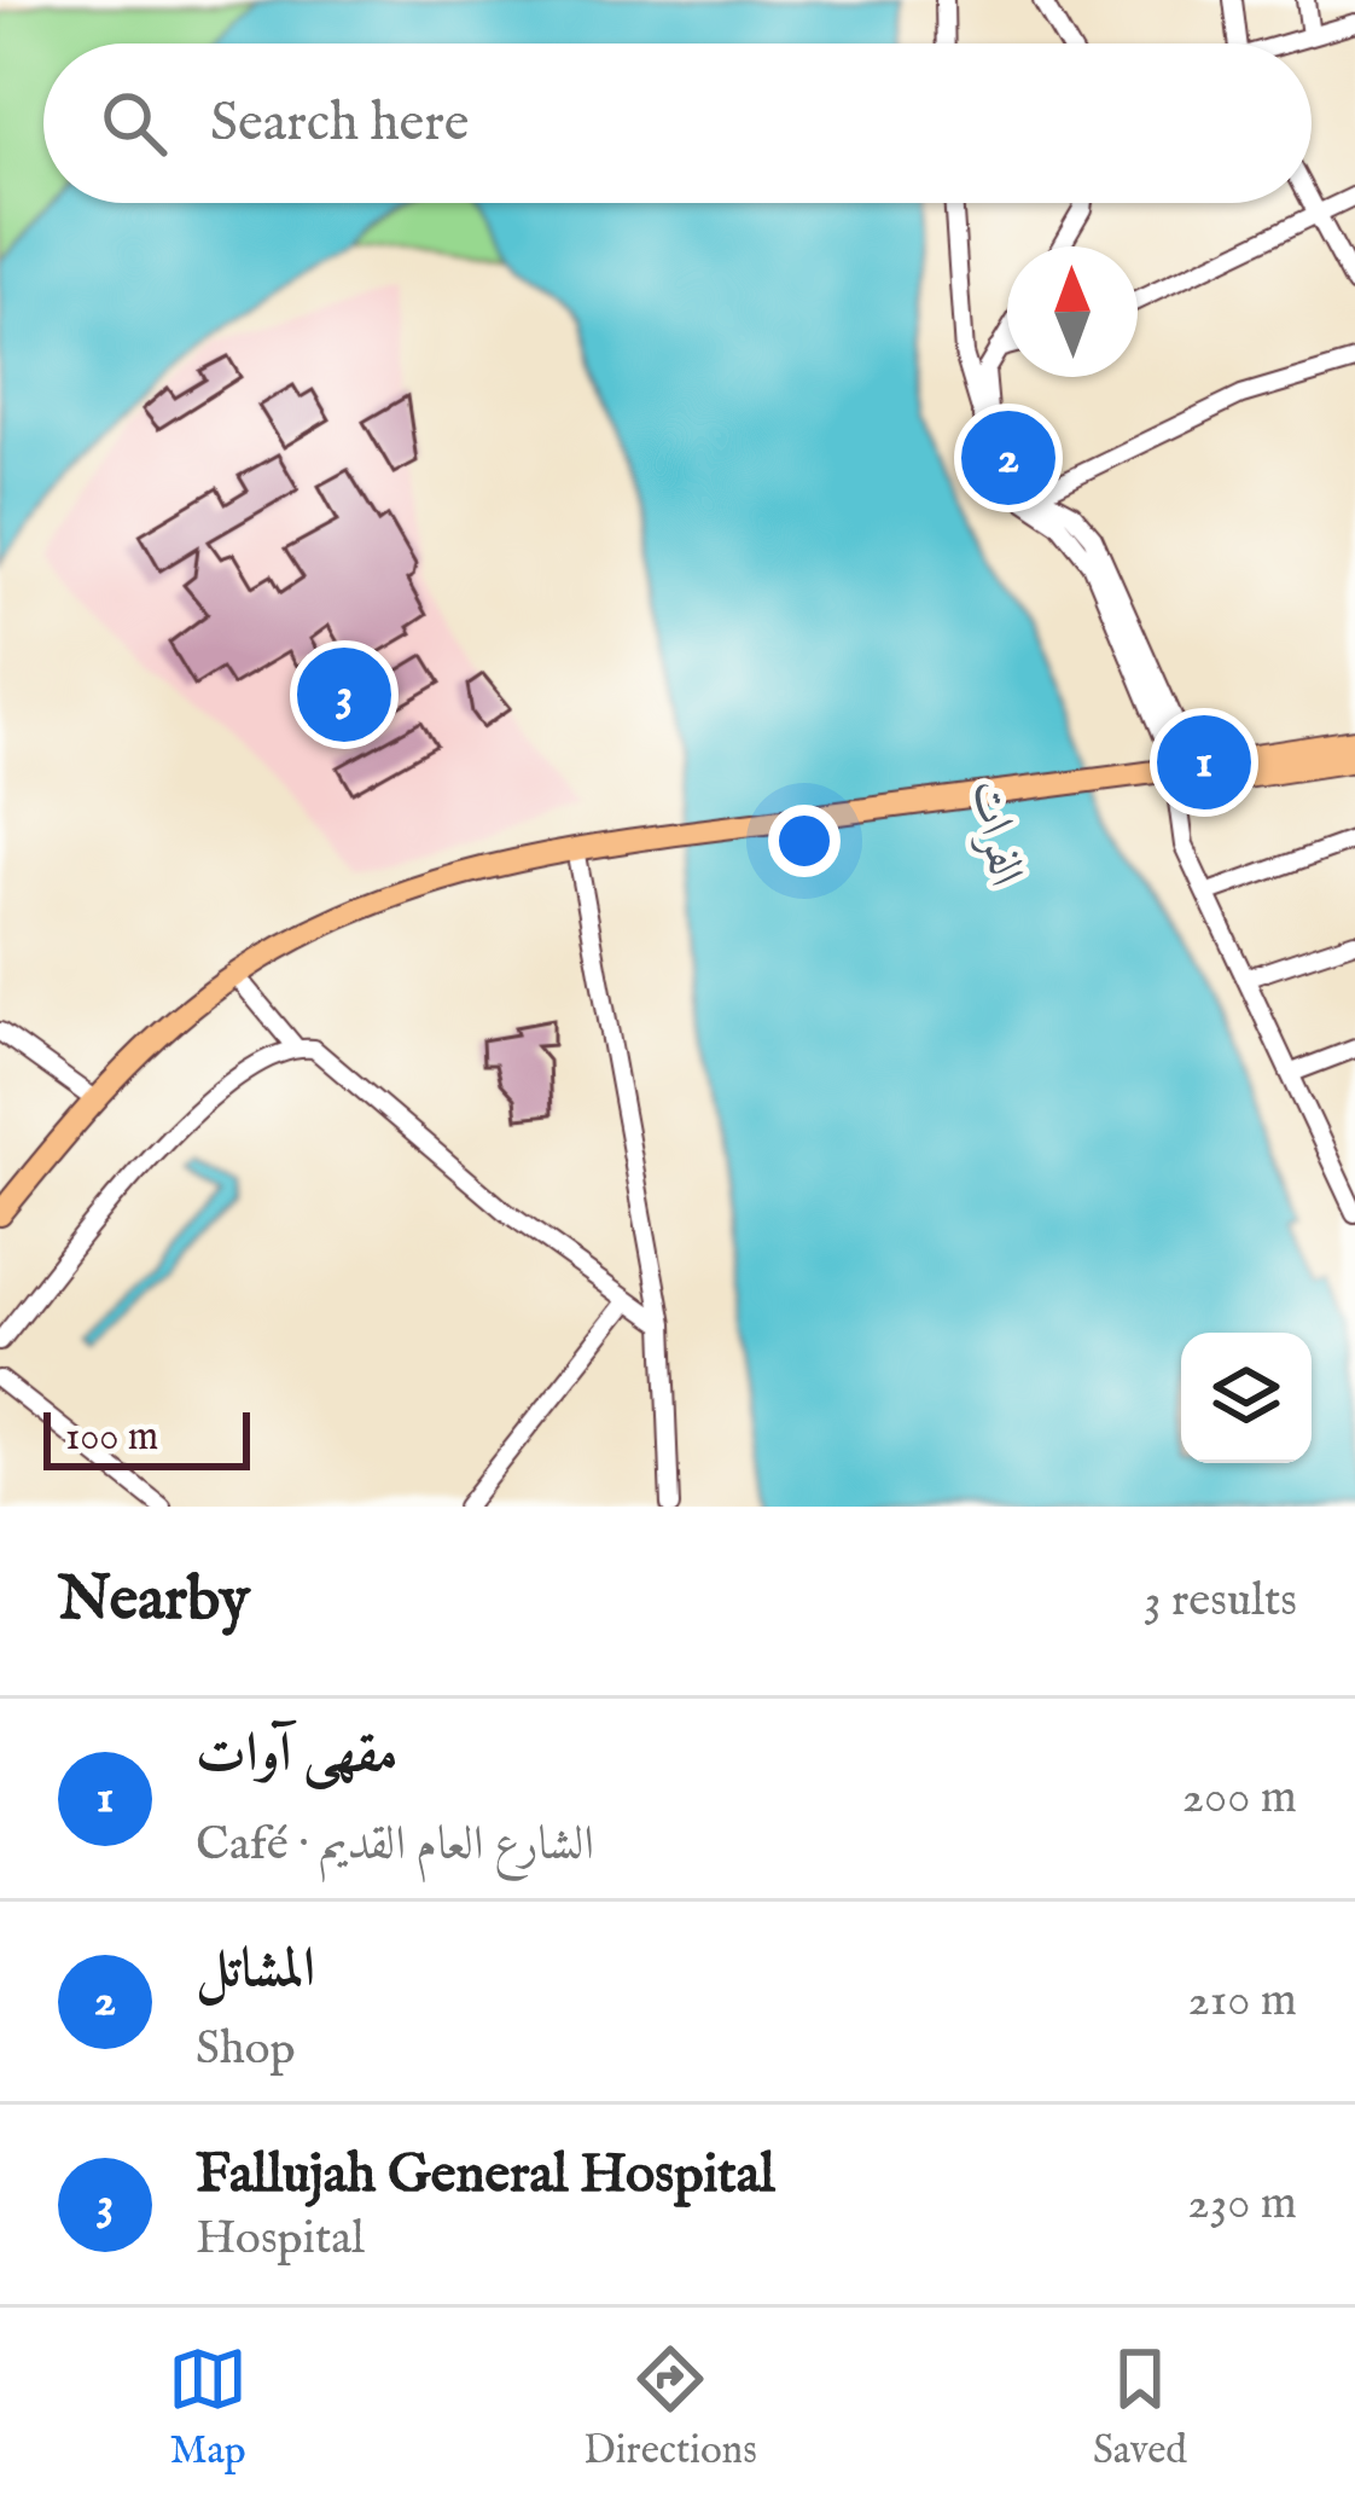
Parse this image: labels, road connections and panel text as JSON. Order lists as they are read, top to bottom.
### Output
{
  "water": ["الفرات"],
  "scale_bar": "100 m",
  "north": "top",
  "page": {
    "search": "Search here",
    "pins": ["2", "3", "1"],
    "scale": "100 m",
    "heading": ["Nearby", "3 results"],
    "list": [
      {
        "mark": "1",
        "name": "مقهى آوات",
        "note": "Café · الشارع العام القديم",
        "value": "200 m"
      },
      {
        "mark": "2",
        "name": "المشاتل",
        "note": "Shop",
        "value": "210 m"
      },
      {
        "mark": "3",
        "name": "Fallujah General Hospital",
        "note": "Hospital",
        "value": "230 m"
      }
    ],
    "nav": ["Map", "Directions", "Saved"]
  }
}
